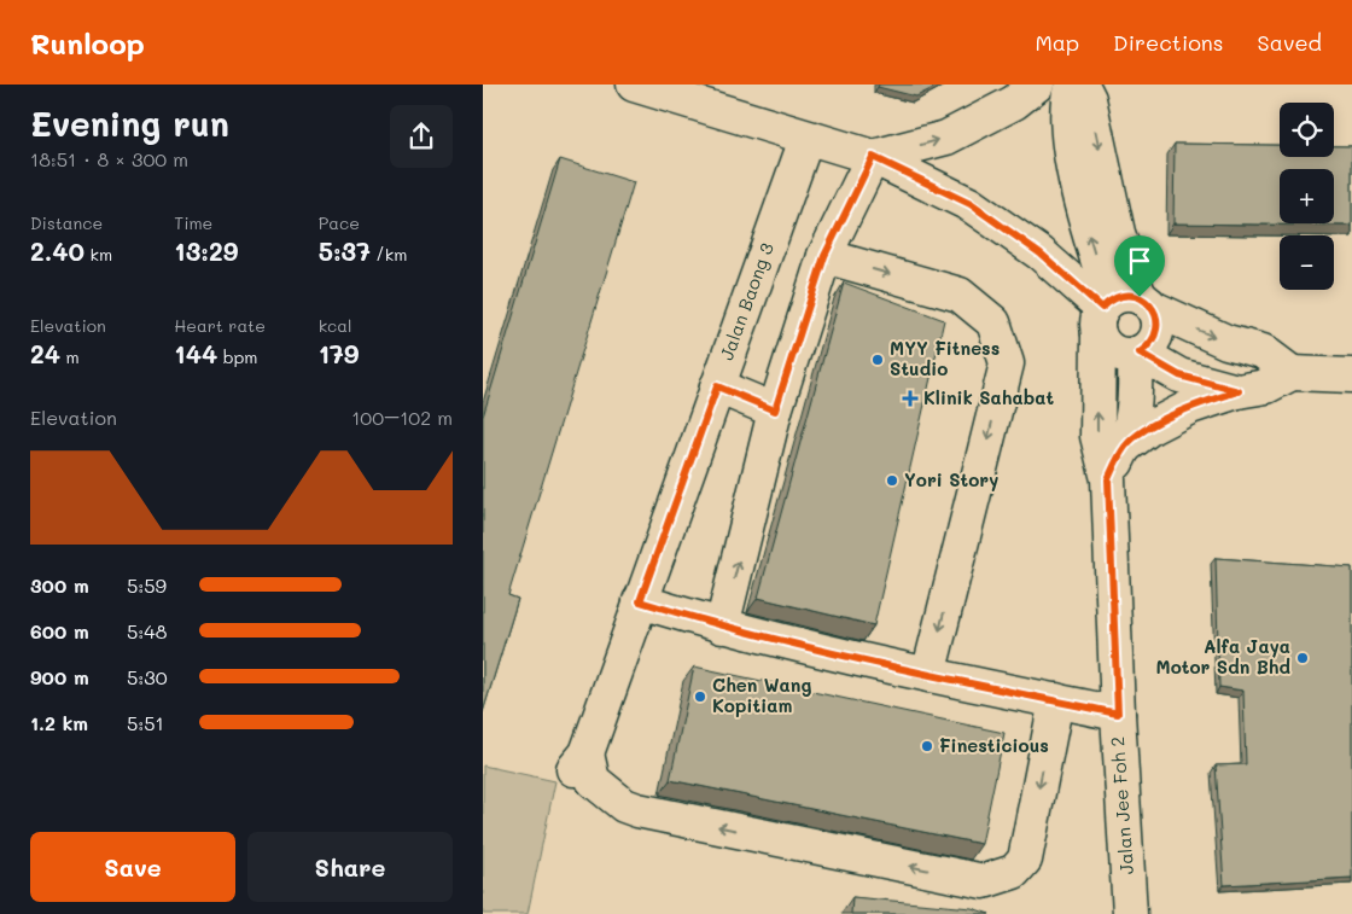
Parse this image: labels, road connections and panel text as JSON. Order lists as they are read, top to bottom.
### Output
{
  "streets": {
    "street": ["Jalan Baong 3", "Jalan Jee Foh 2"]
  },
  "places": {
    "other": [
      "MYY Fitness Studio",
      "Yori Story",
      "Alfa Jaya Motor Sdn Bhd",
      "Chen Wang Kopitiam",
      "Finesticious"
    ],
    "health": ["Klinik Sahabat"]
  },
  "page": {
    "header": "Runloop",
    "nav": ["Map", "Directions", "Saved"],
    "heading": ["Evening run", "18:51 · 8 × 300 m"],
    "map_buttons": ["+", "−"],
    "stats": [
      ["Distance", "2.40 km"],
      ["Time", "13:29"],
      ["Pace", "5:37 /km"],
      ["Elevation", "24 m"],
      ["Heart rate", "144 bpm"],
      ["kcal", "179"]
    ],
    "chart": ["Elevation", "100–102 m"],
    "list": [
      {
        "name": "300 m",
        "note": "5:59"
      },
      {
        "name": "600 m",
        "note": "5:48"
      },
      {
        "name": "900 m",
        "note": "5:30"
      },
      {
        "name": "1.2 km",
        "note": "5:51"
      }
    ],
    "buttons": ["Save", "Share"]
  }
}
